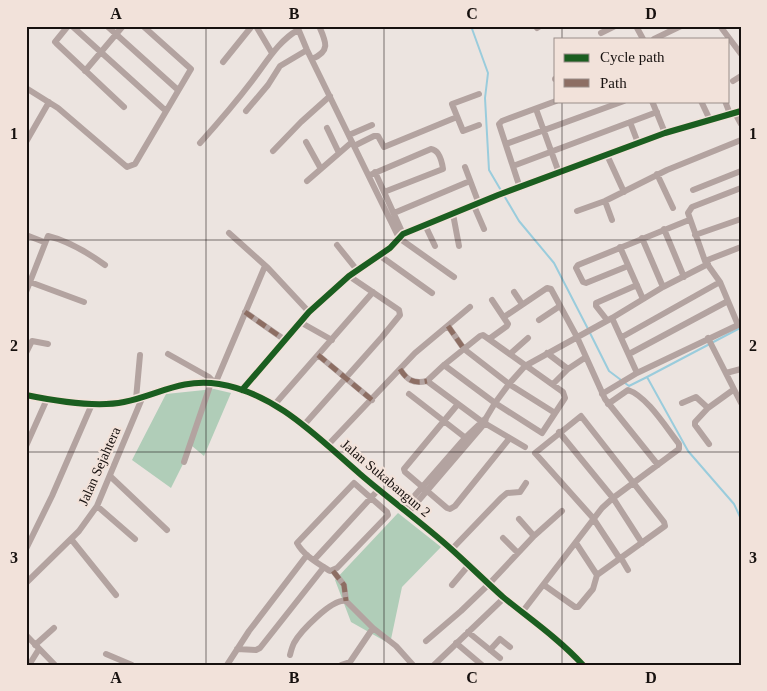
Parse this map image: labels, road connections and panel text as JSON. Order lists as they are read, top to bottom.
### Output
{
  "streets": {
    "street": ["Jalan Sejahtera", "Jalan Sukabangun 2"]
  },
  "crossings": [
    ["Jalan Sejahtera", "Jalan Sukabangun 2"]
  ],
  "legend": ["Cycle path", "Path"],
  "grid": {
    "columns": [
      "A",
      "B",
      "C",
      "D"
    ],
    "rows": ["1", "2", "3"]
  }
}
